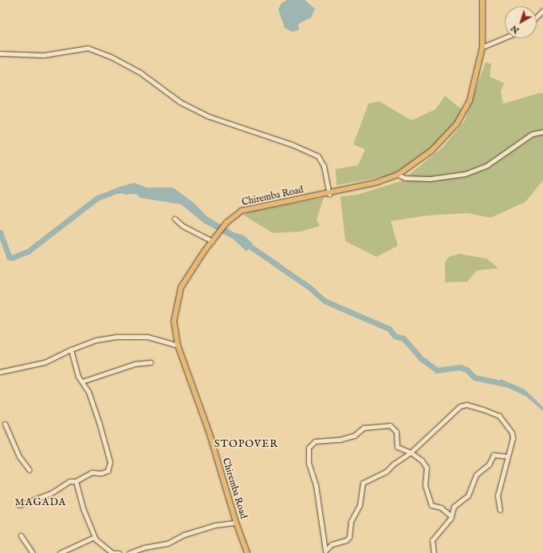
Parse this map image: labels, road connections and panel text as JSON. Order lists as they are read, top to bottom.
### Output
{
  "streets": {
    "main road": ["Chiremba Road"]
  },
  "districts": ["STOPOVER", "MAGADA"],
  "north": "bottom left"
}
